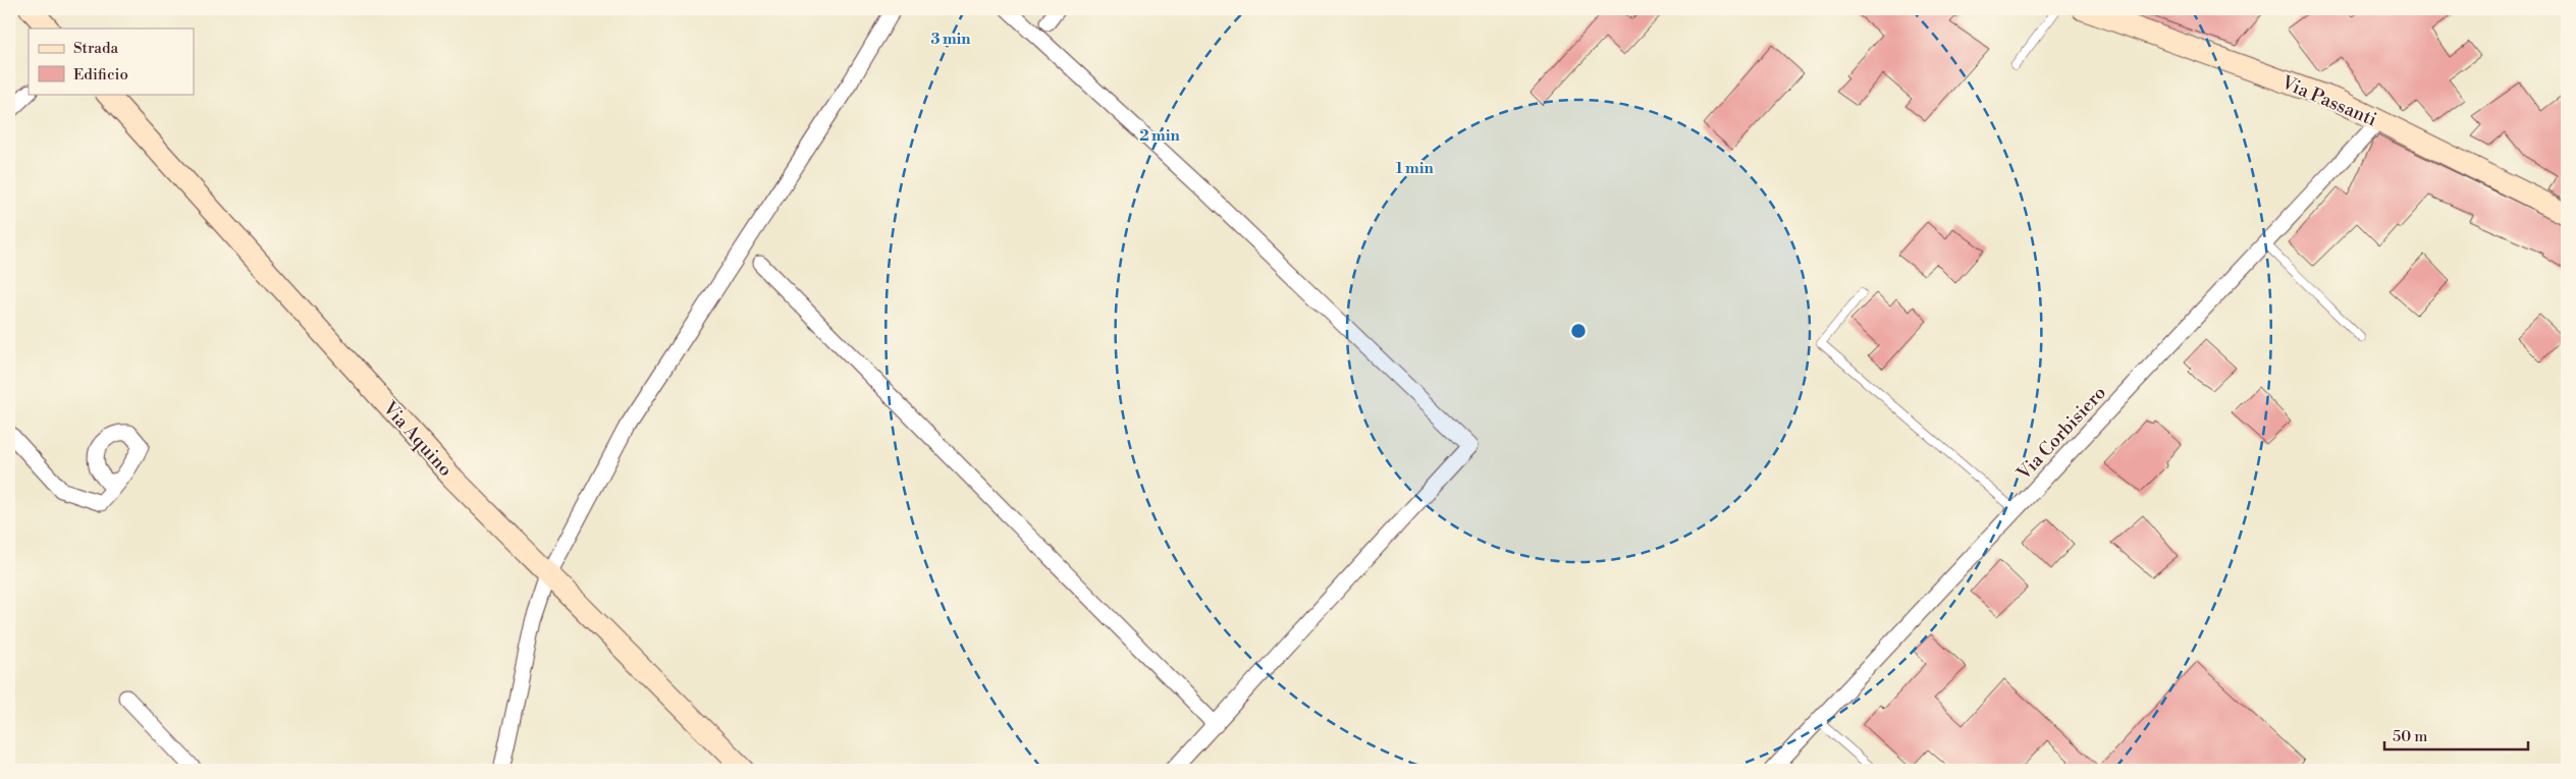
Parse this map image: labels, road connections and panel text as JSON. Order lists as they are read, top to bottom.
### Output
{
  "streets": {
    "street": ["Via Passanti", "Via Corbisiero", "Via Aquino"]
  },
  "crossings": [
    ["Via Passanti", "Via Corbisiero"]
  ],
  "legend": ["Strada", "Edificio"],
  "scale_bar": "50 m",
  "rings": ["3 min", "2 min", "1 min"]
}
